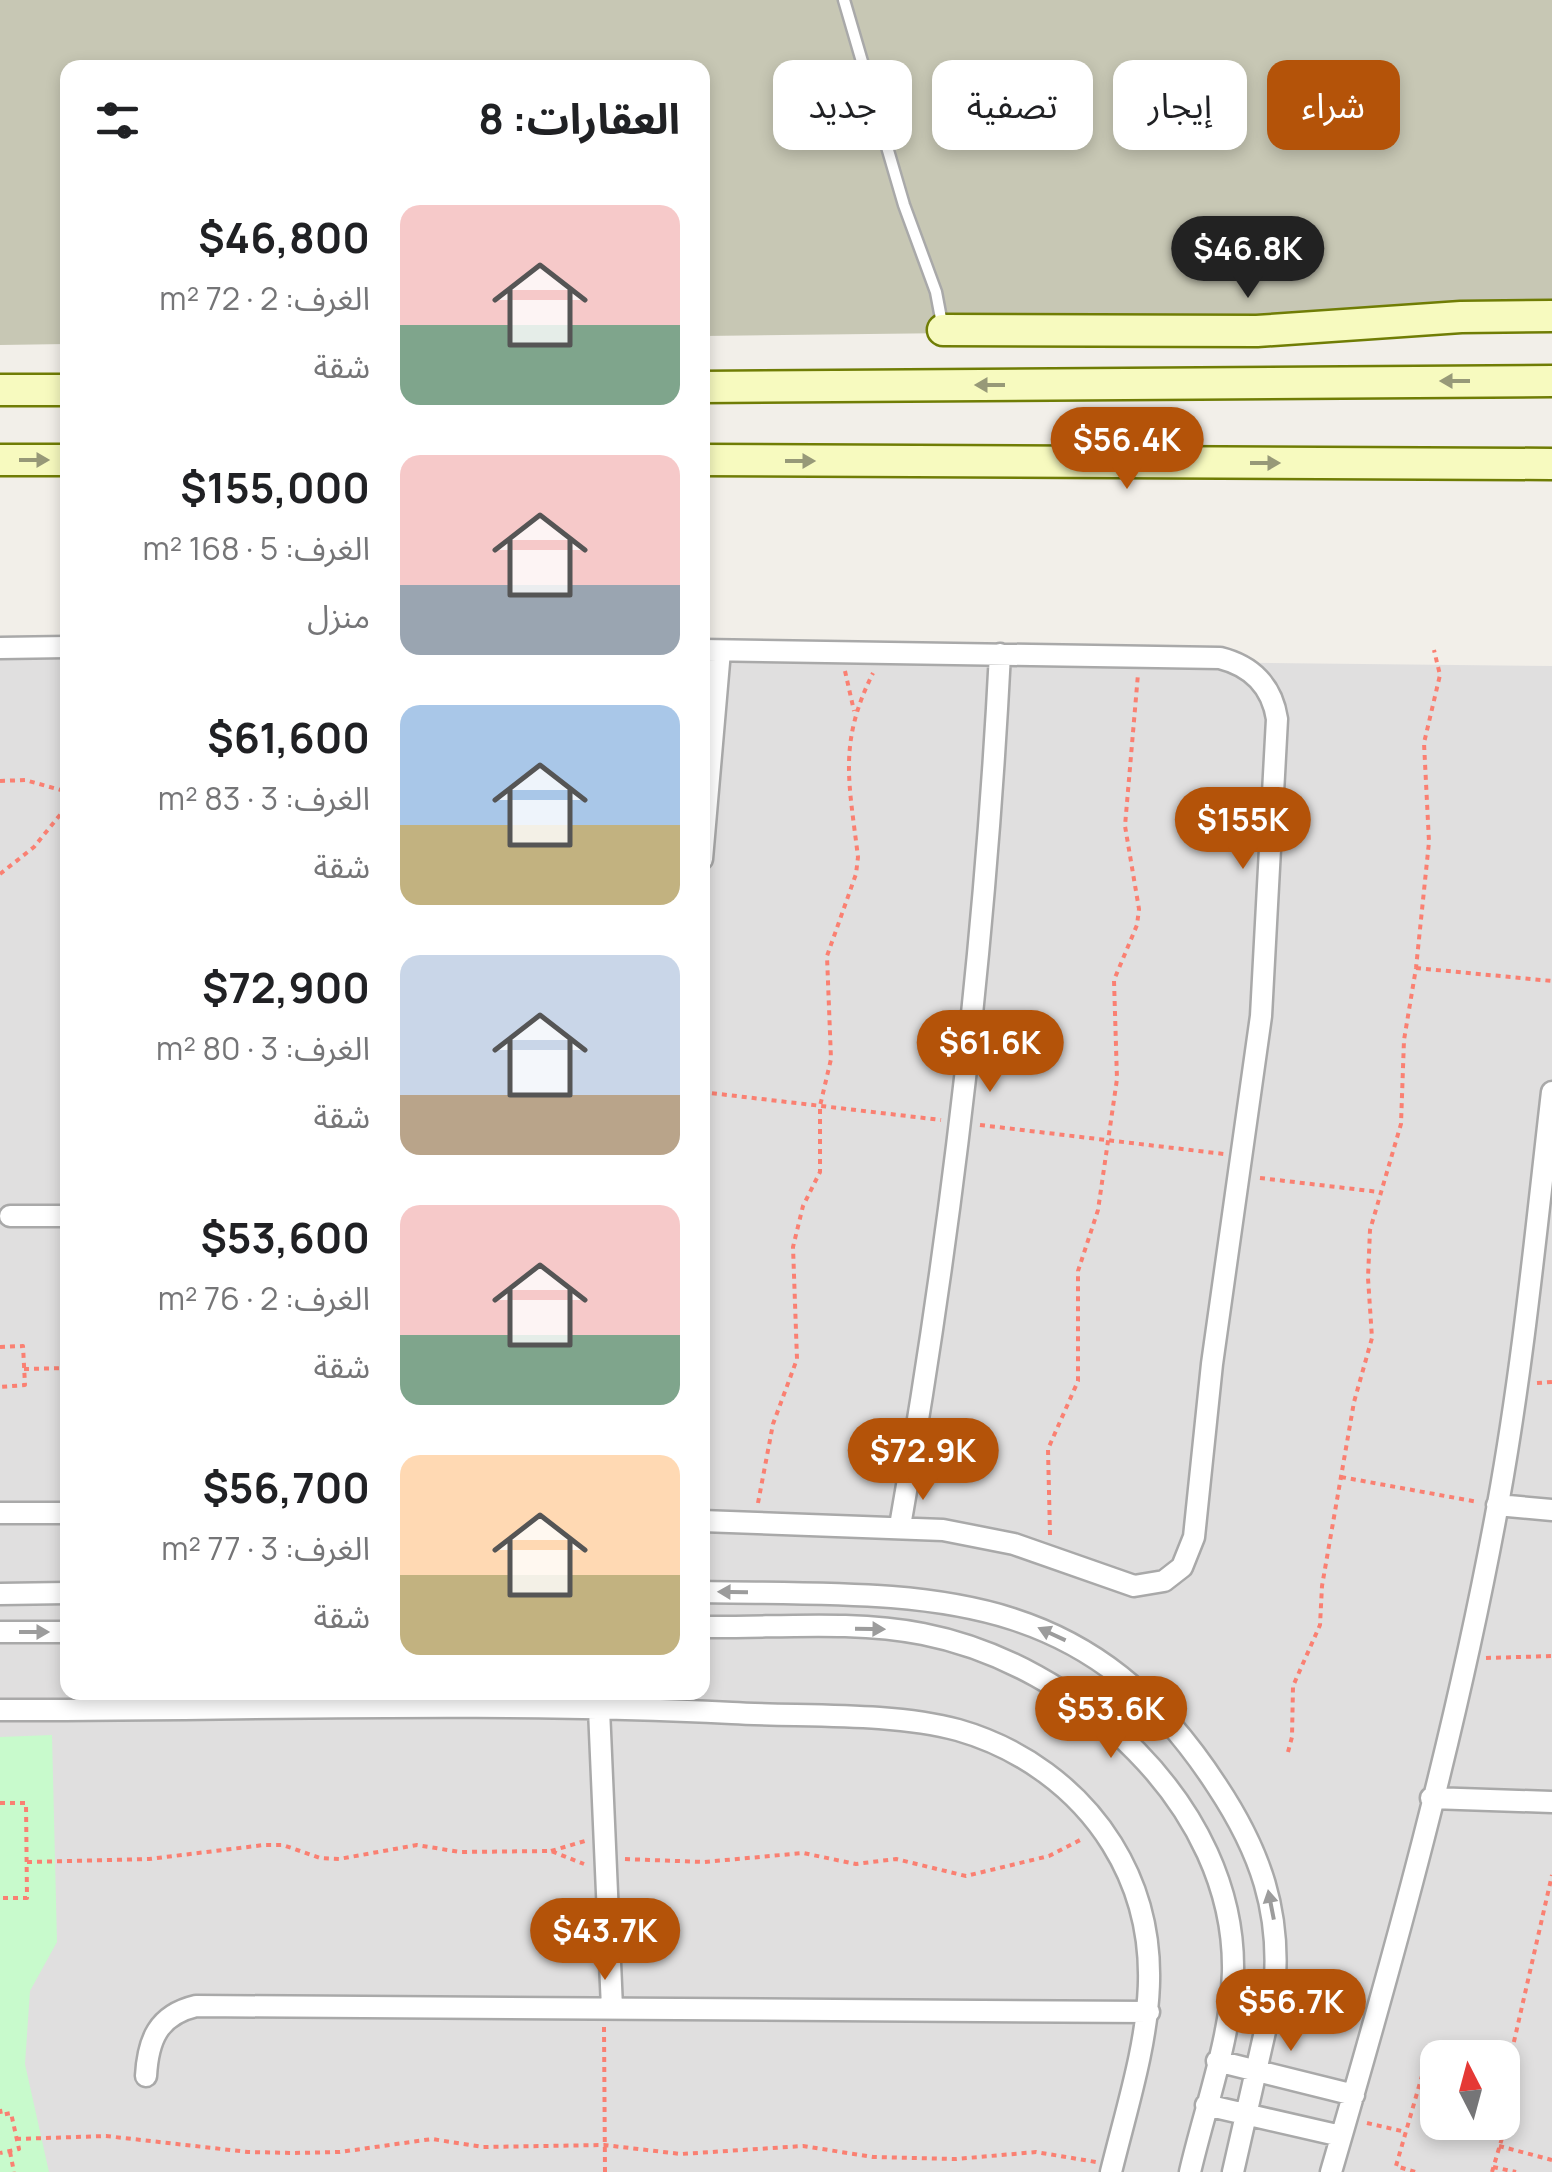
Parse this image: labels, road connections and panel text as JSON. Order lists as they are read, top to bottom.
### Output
{
  "north": "top",
  "page": {
    "chip": [
      "شراء",
      "إيجار",
      "تصفية",
      "جديد"
    ],
    "heading": "العقارات: 8",
    "list": [
      {
        "name": "$46,800",
        "note": "الغرف: 2 · 72 m² · شقة"
      },
      {
        "name": "$155,000",
        "note": "الغرف: 5 · 168 m² · منزل"
      },
      {
        "name": "$61,600",
        "note": "الغرف: 3 · 83 m² · شقة"
      },
      {
        "name": "$72,900",
        "note": "الغرف: 3 · 80 m² · شقة"
      },
      {
        "name": "$53,600",
        "note": "الغرف: 2 · 76 m² · شقة"
      },
      {
        "name": "$56,700",
        "note": "الغرف: 3 · 77 m² · شقة"
      }
    ],
    "price": [
      "$46.8K",
      "$56.4K",
      "$155K",
      "$61.6K",
      "$72.9K",
      "$53.6K",
      "$43.7K",
      "$56.7K"
    ]
  }
}
